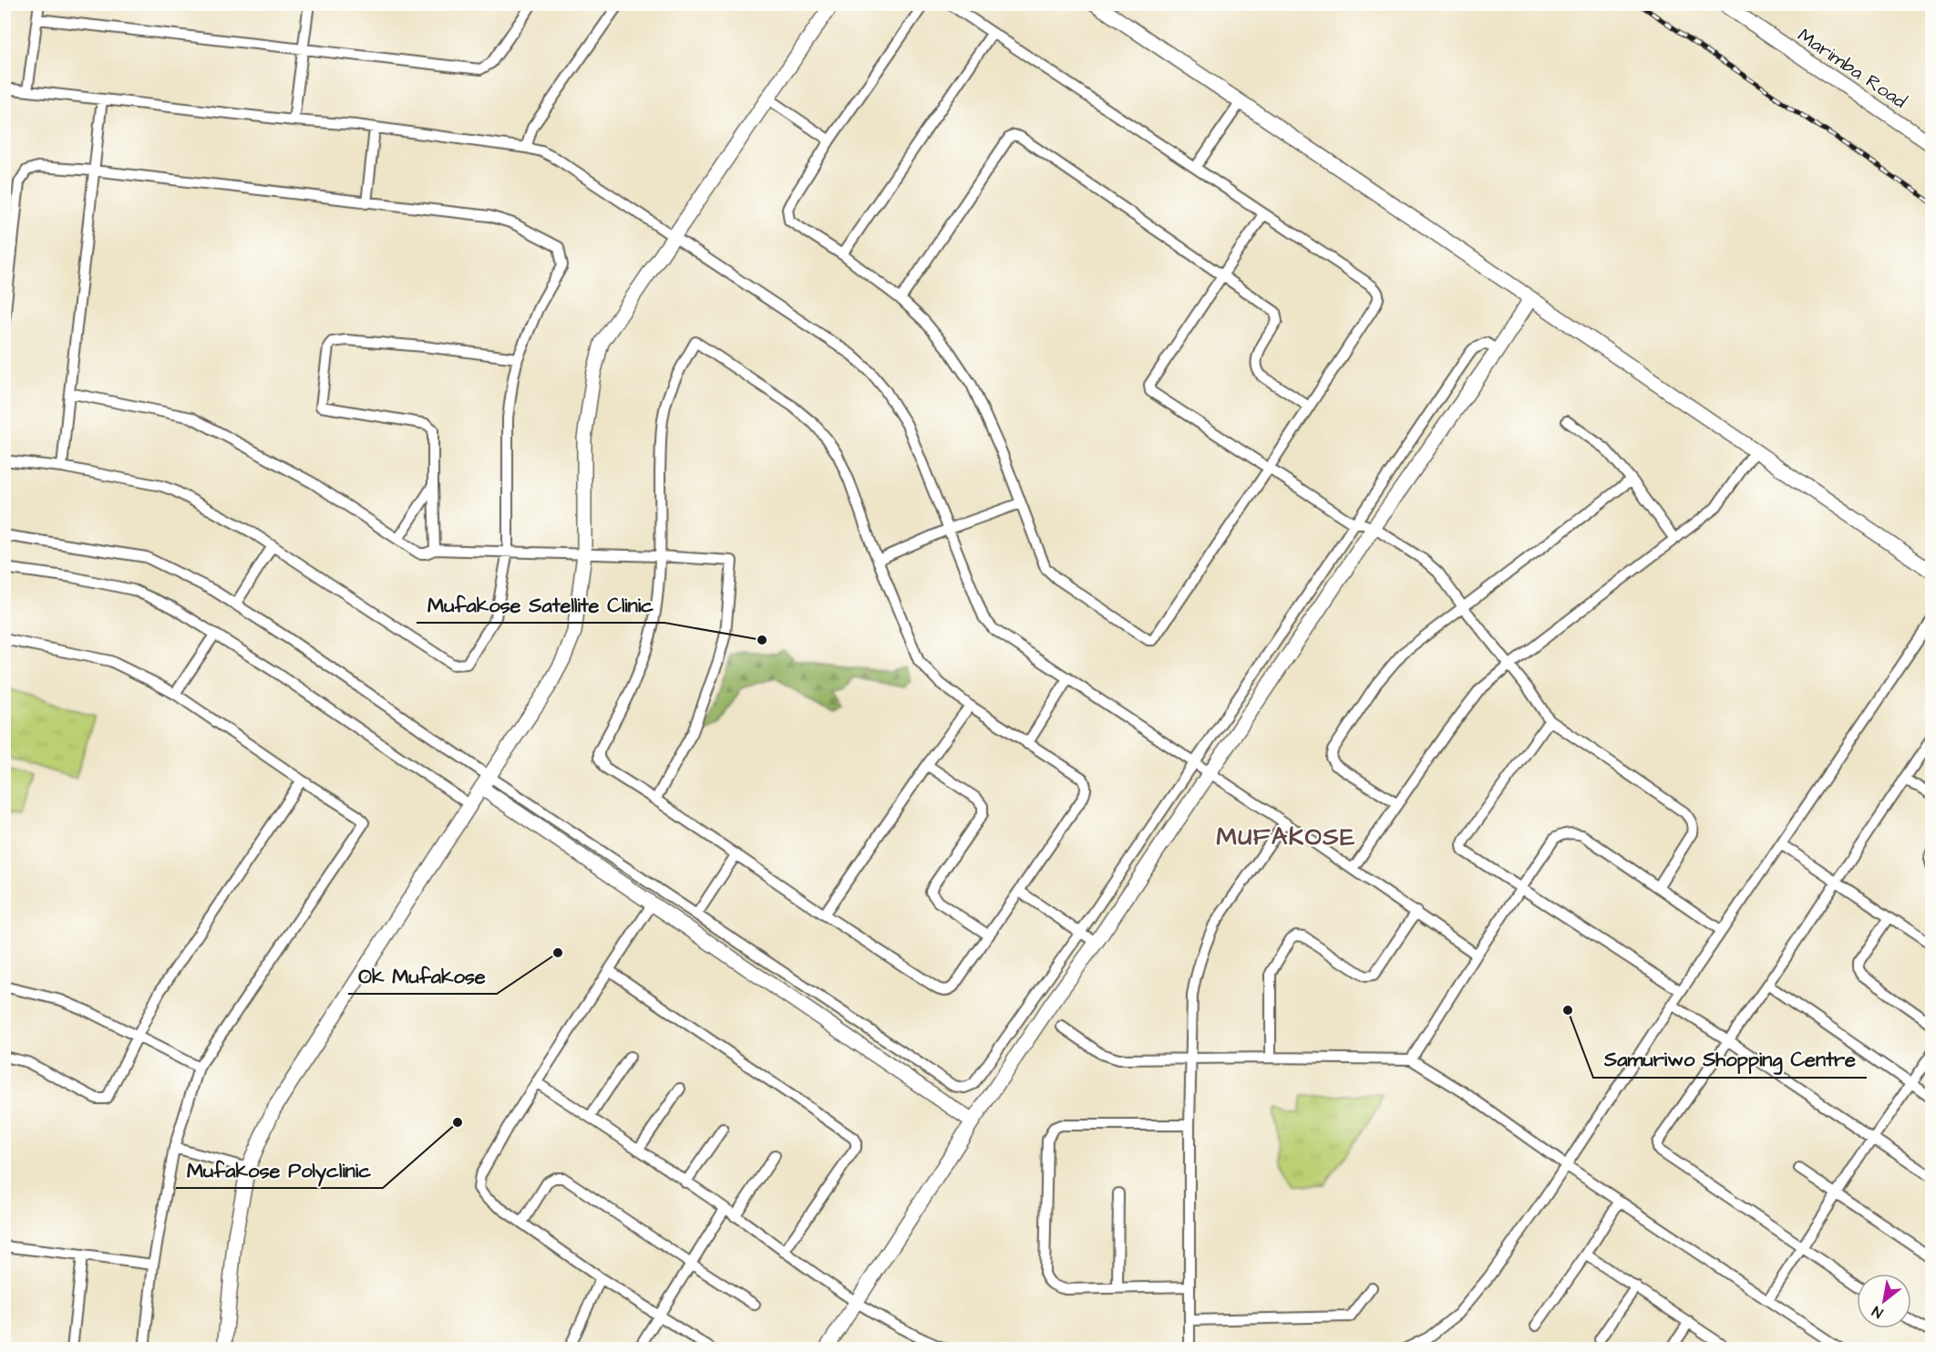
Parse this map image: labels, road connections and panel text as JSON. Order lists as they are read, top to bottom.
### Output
{
  "streets": {
    "street": ["Marimba Road"]
  },
  "districts": ["MUFAKOSE"],
  "places": [
    "Mufakose Satellite Clinic",
    "Ok Mufakose",
    "Samuriwo Shopping Centre",
    "Mufakose Polyclinic"
  ],
  "north": "bottom left"
}
